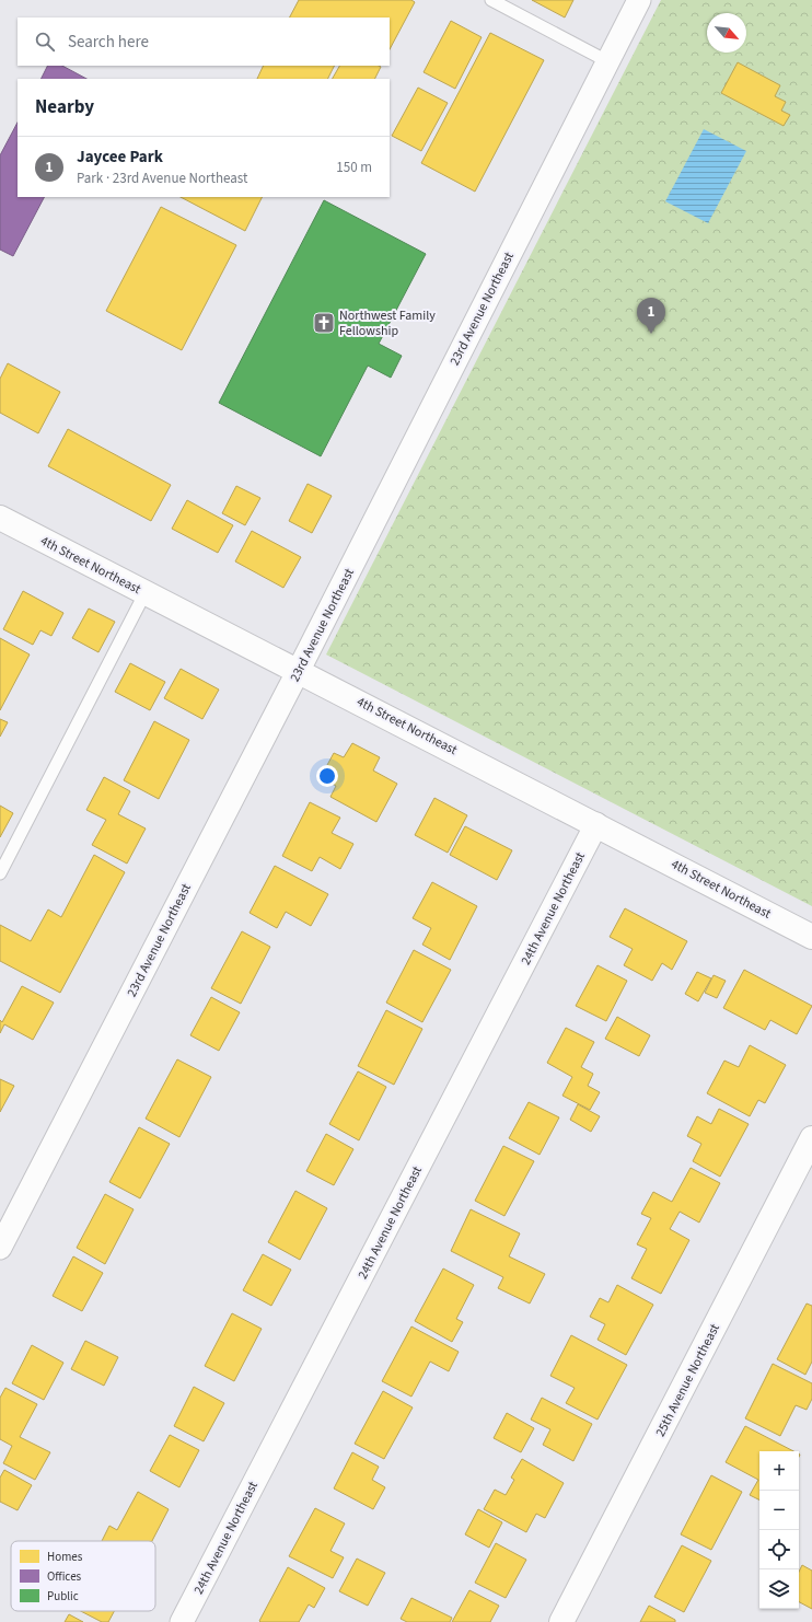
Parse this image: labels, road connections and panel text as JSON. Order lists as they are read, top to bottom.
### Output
{
  "streets": {
    "street": [
      "23rd Avenue Northeast",
      "4th Street Northeast",
      "24th Avenue Northeast",
      "25th Avenue Northeast"
    ]
  },
  "crossings": [
    ["23rd Avenue Northeast", "4th Street Northeast"],
    ["4th Street Northeast", "24th Avenue Northeast"]
  ],
  "places": {
    "church": ["Northwest Family Fellowship"]
  },
  "legend": ["Homes", "Offices", "Public"],
  "north": "bottom right",
  "page": {
    "search": "Search here",
    "heading": "Nearby",
    "list": [
      {
        "mark": "1",
        "name": "Jaycee Park",
        "note": "Park · 23rd Avenue Northeast",
        "value": "150 m"
      }
    ],
    "pins": "1",
    "map_buttons": ["+", "−"]
  }
}
